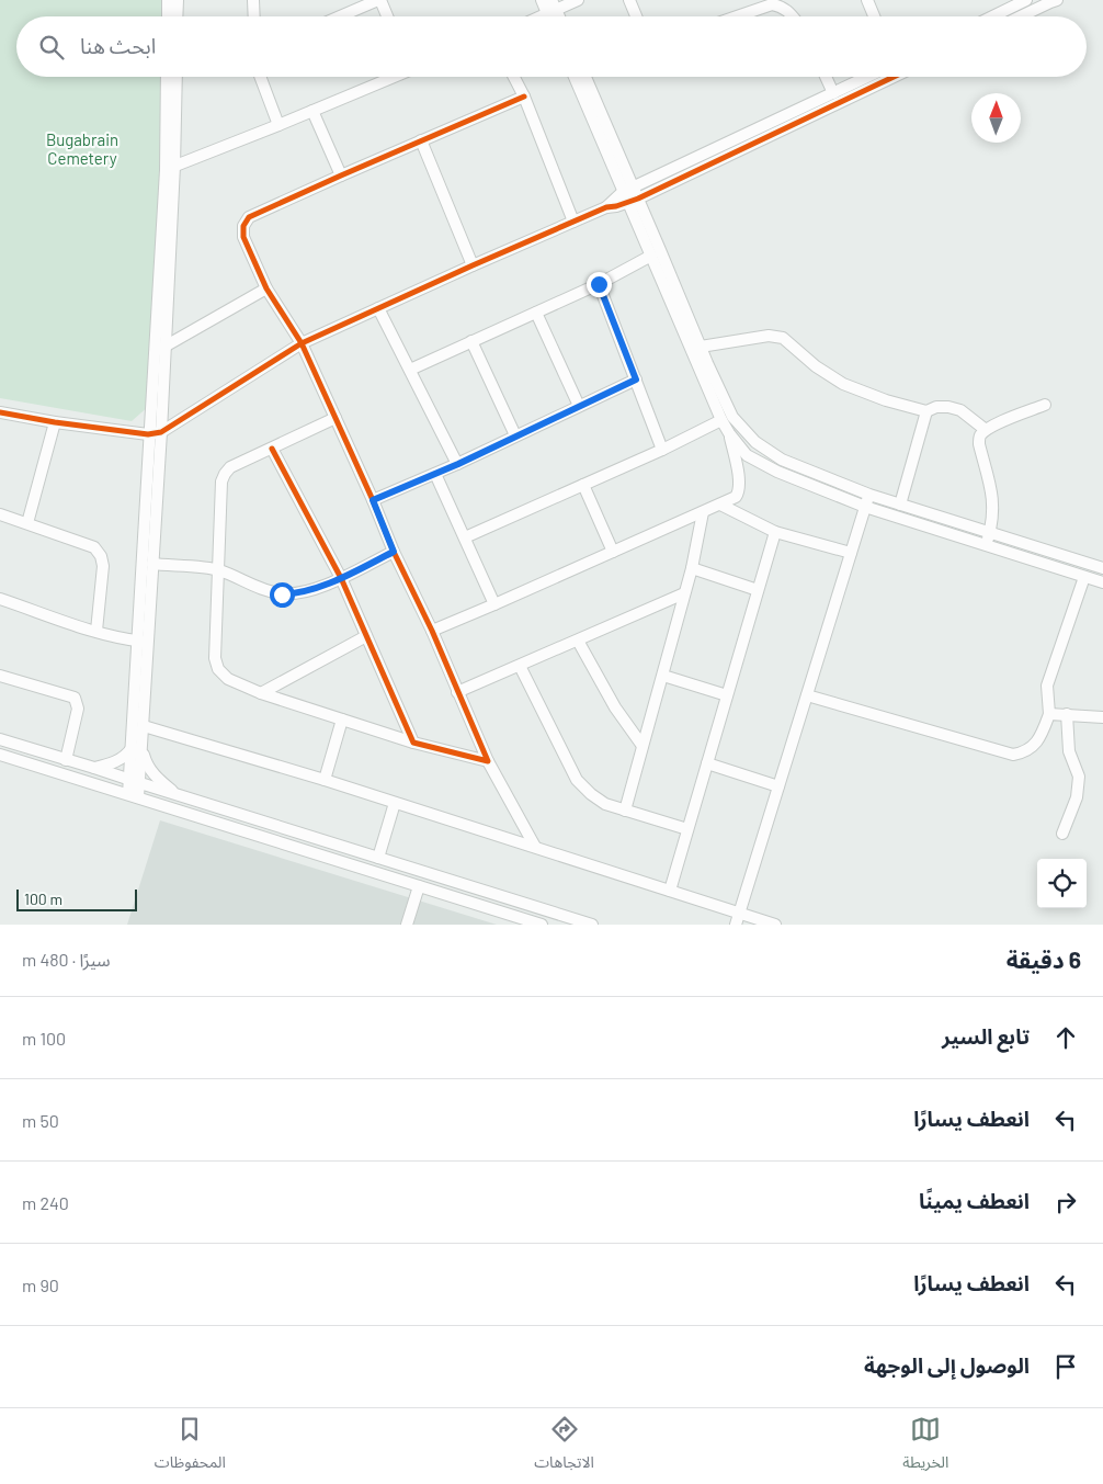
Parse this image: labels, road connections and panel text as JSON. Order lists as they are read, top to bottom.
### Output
{
  "parks": ["Bugabrain Cemetery"],
  "scale_bar": "100 m",
  "north": "top",
  "page": {
    "search": "ابحث هنا",
    "scale": "100 m",
    "heading": ["6 دقيقة", "سيرًا · 480 m"],
    "list": [
      ["تابع السير", "100 m"],
      ["انعطف يسارًا", "50 m"],
      ["انعطف يمينًا", "240 m"],
      ["انعطف يسارًا", "90 m"],
      "الوصول إلى الوجهة"
    ],
    "nav": ["الخريطة", "الاتجاهات", "المحفوظات"]
  }
}
